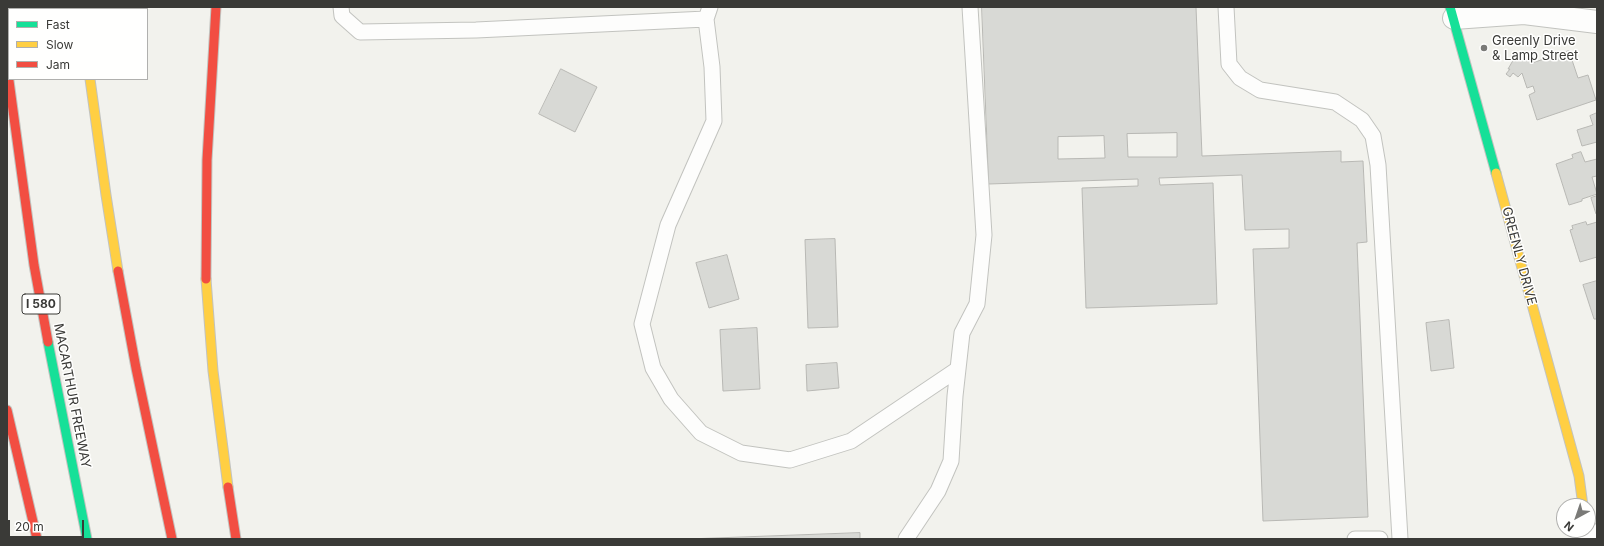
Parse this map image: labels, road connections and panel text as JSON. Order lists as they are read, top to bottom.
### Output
{
  "streets": {
    "main road": ["GREENLY DRIVE", "I 580", "MACARTHUR FREEWAY"]
  },
  "places": ["Greenly Drive & Lamp Street"],
  "legend": ["Fast", "Slow", "Jam"],
  "scale_bar": "20 m",
  "north": "bottom left"
}
